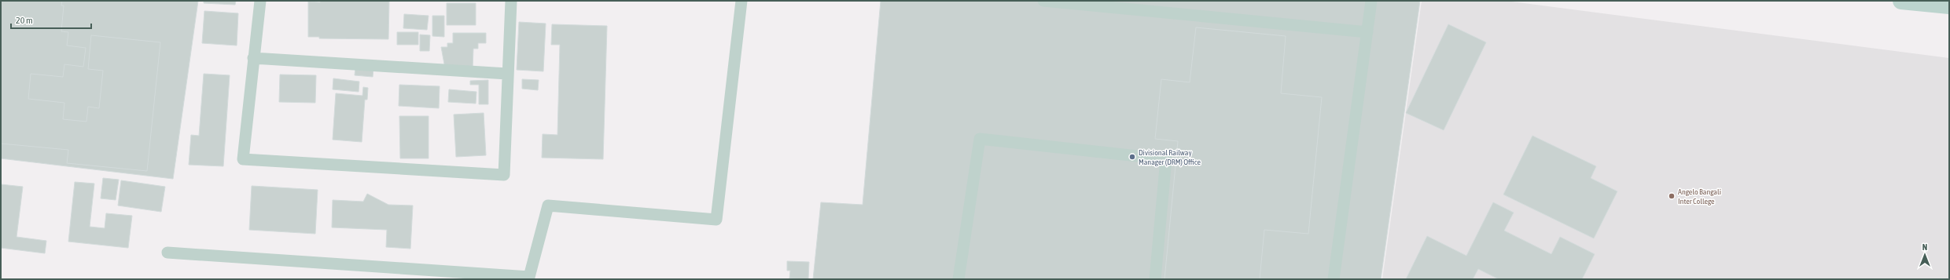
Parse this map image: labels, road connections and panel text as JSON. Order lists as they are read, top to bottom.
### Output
{
  "places": ["Divisional Railway Manager (DRM) Office", "Angelo Bangali Inter College"],
  "scale_bar": "20 m",
  "north": "top"
}
